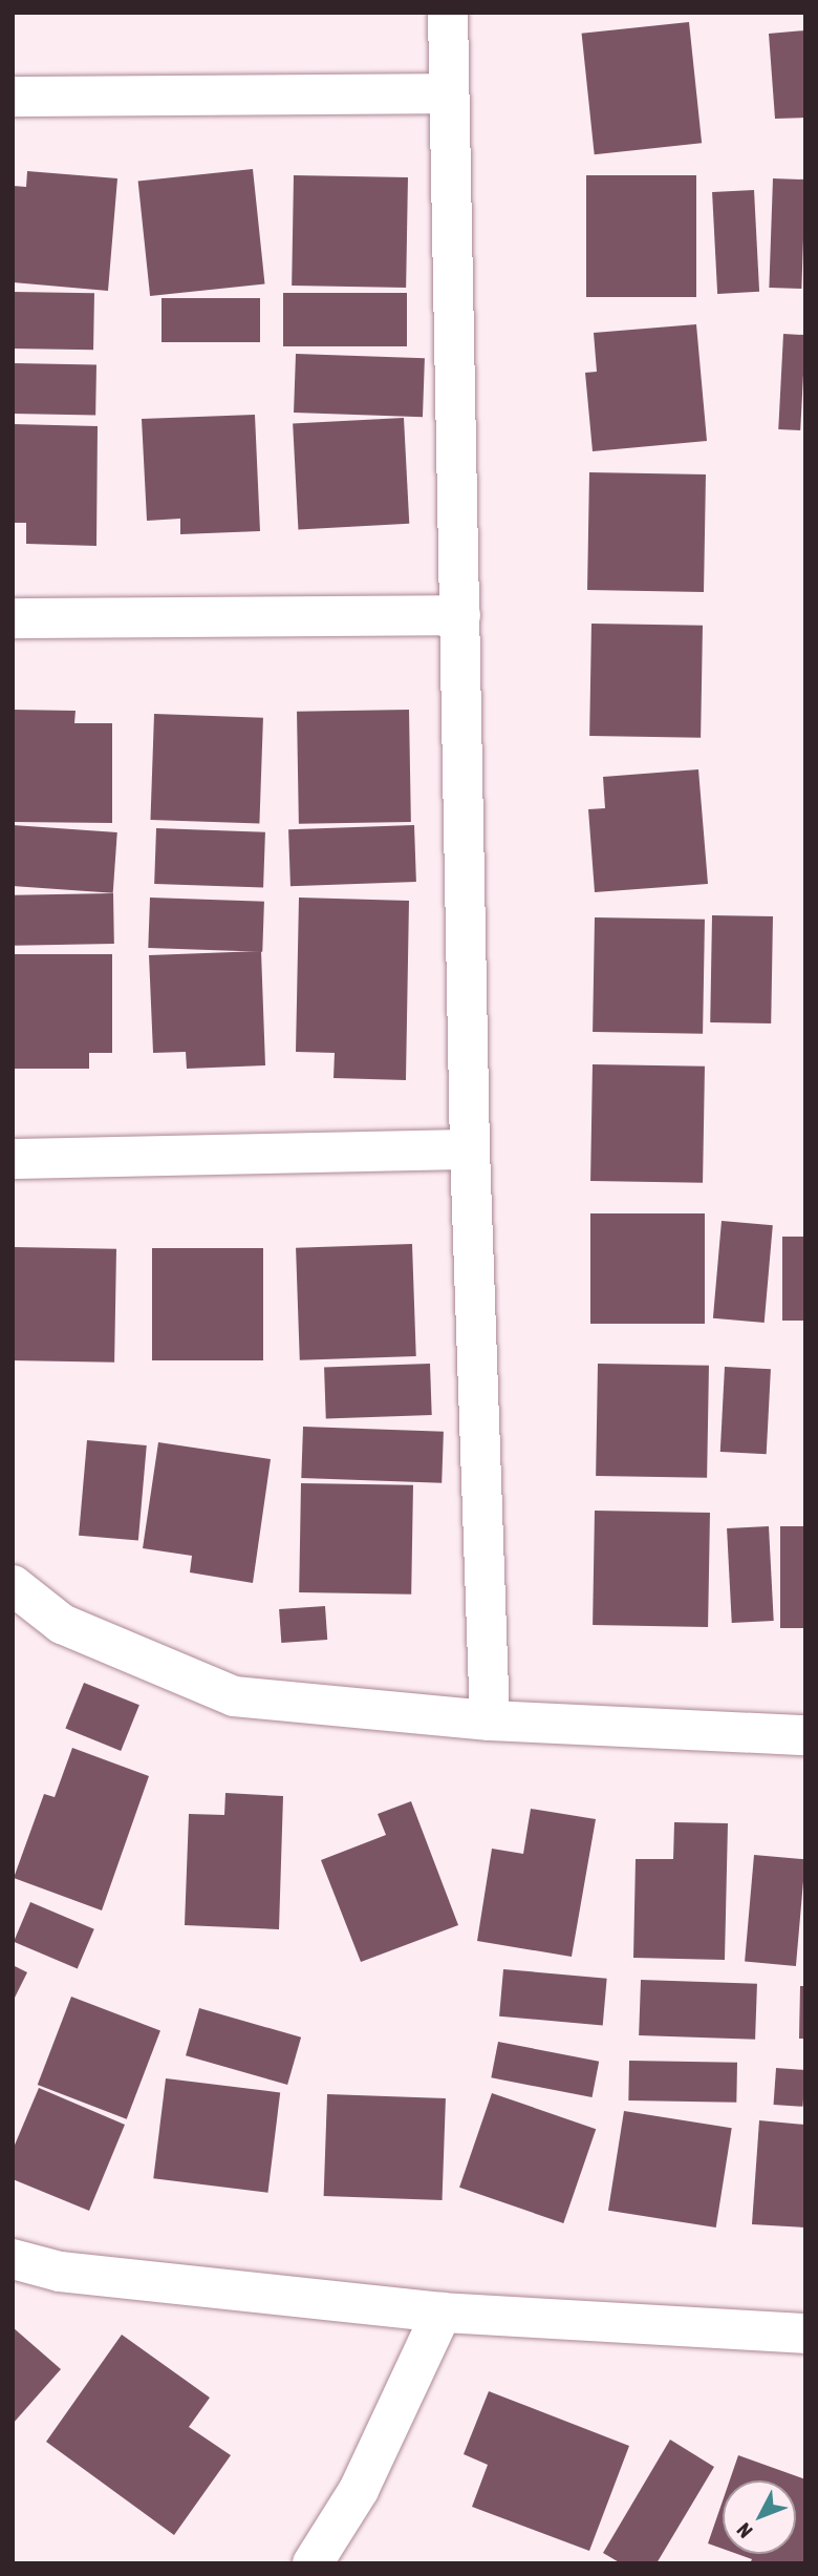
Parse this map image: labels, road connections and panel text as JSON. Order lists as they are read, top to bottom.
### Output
{
  "north": "bottom left"
}
